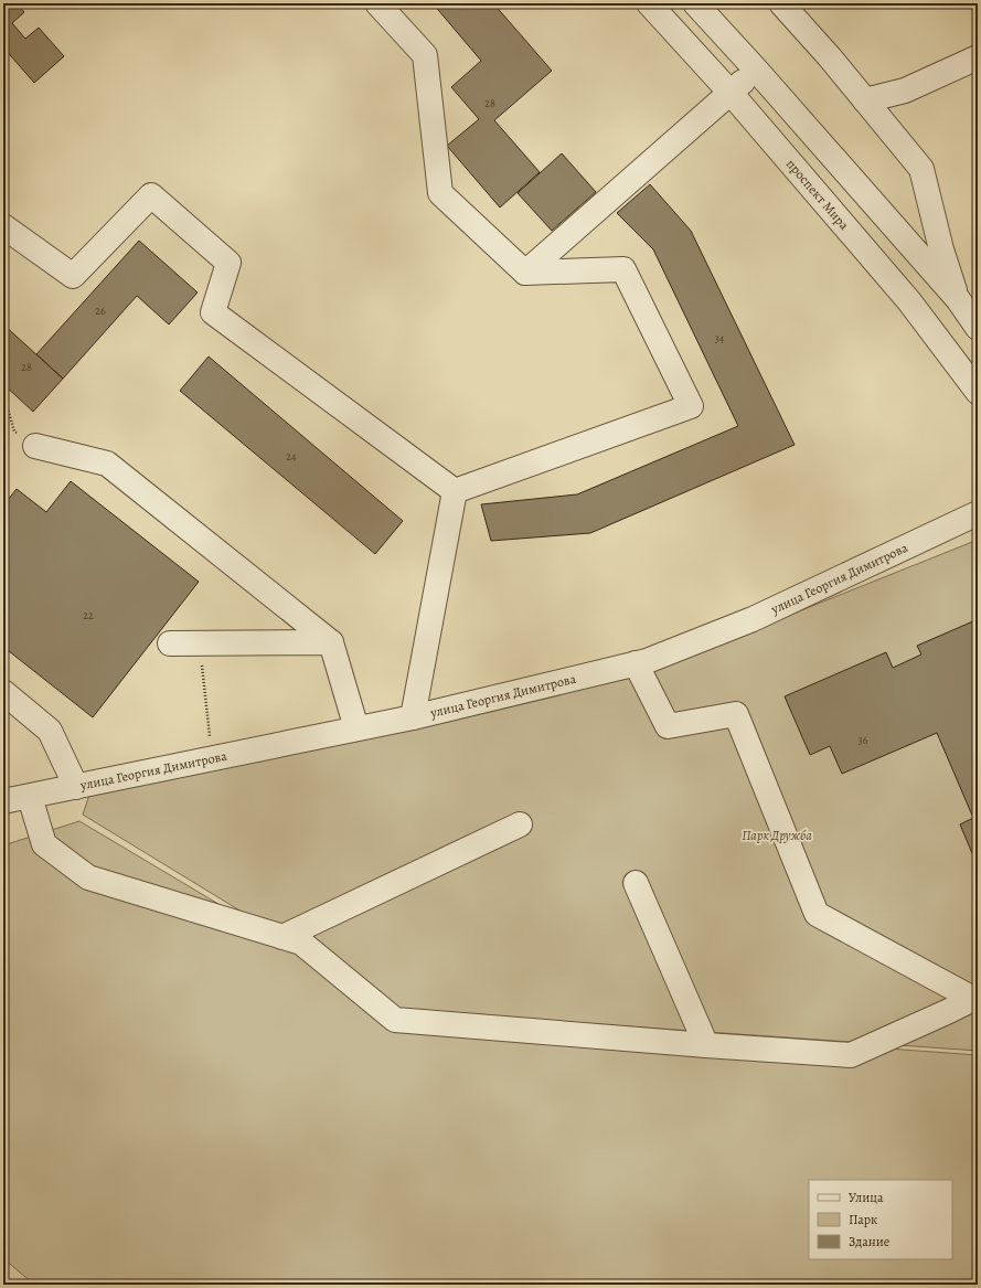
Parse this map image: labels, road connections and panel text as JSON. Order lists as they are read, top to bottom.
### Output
{
  "streets": {
    "street": ["проспект Мира", "улица Георгия Димитрова"]
  },
  "parks": ["Парк Дружба"],
  "house_numbers": [
    "28",
    "26",
    "34",
    "28",
    "24",
    "22",
    "36"
  ],
  "legend": ["Улица", "Парк", "Здание"]
}
